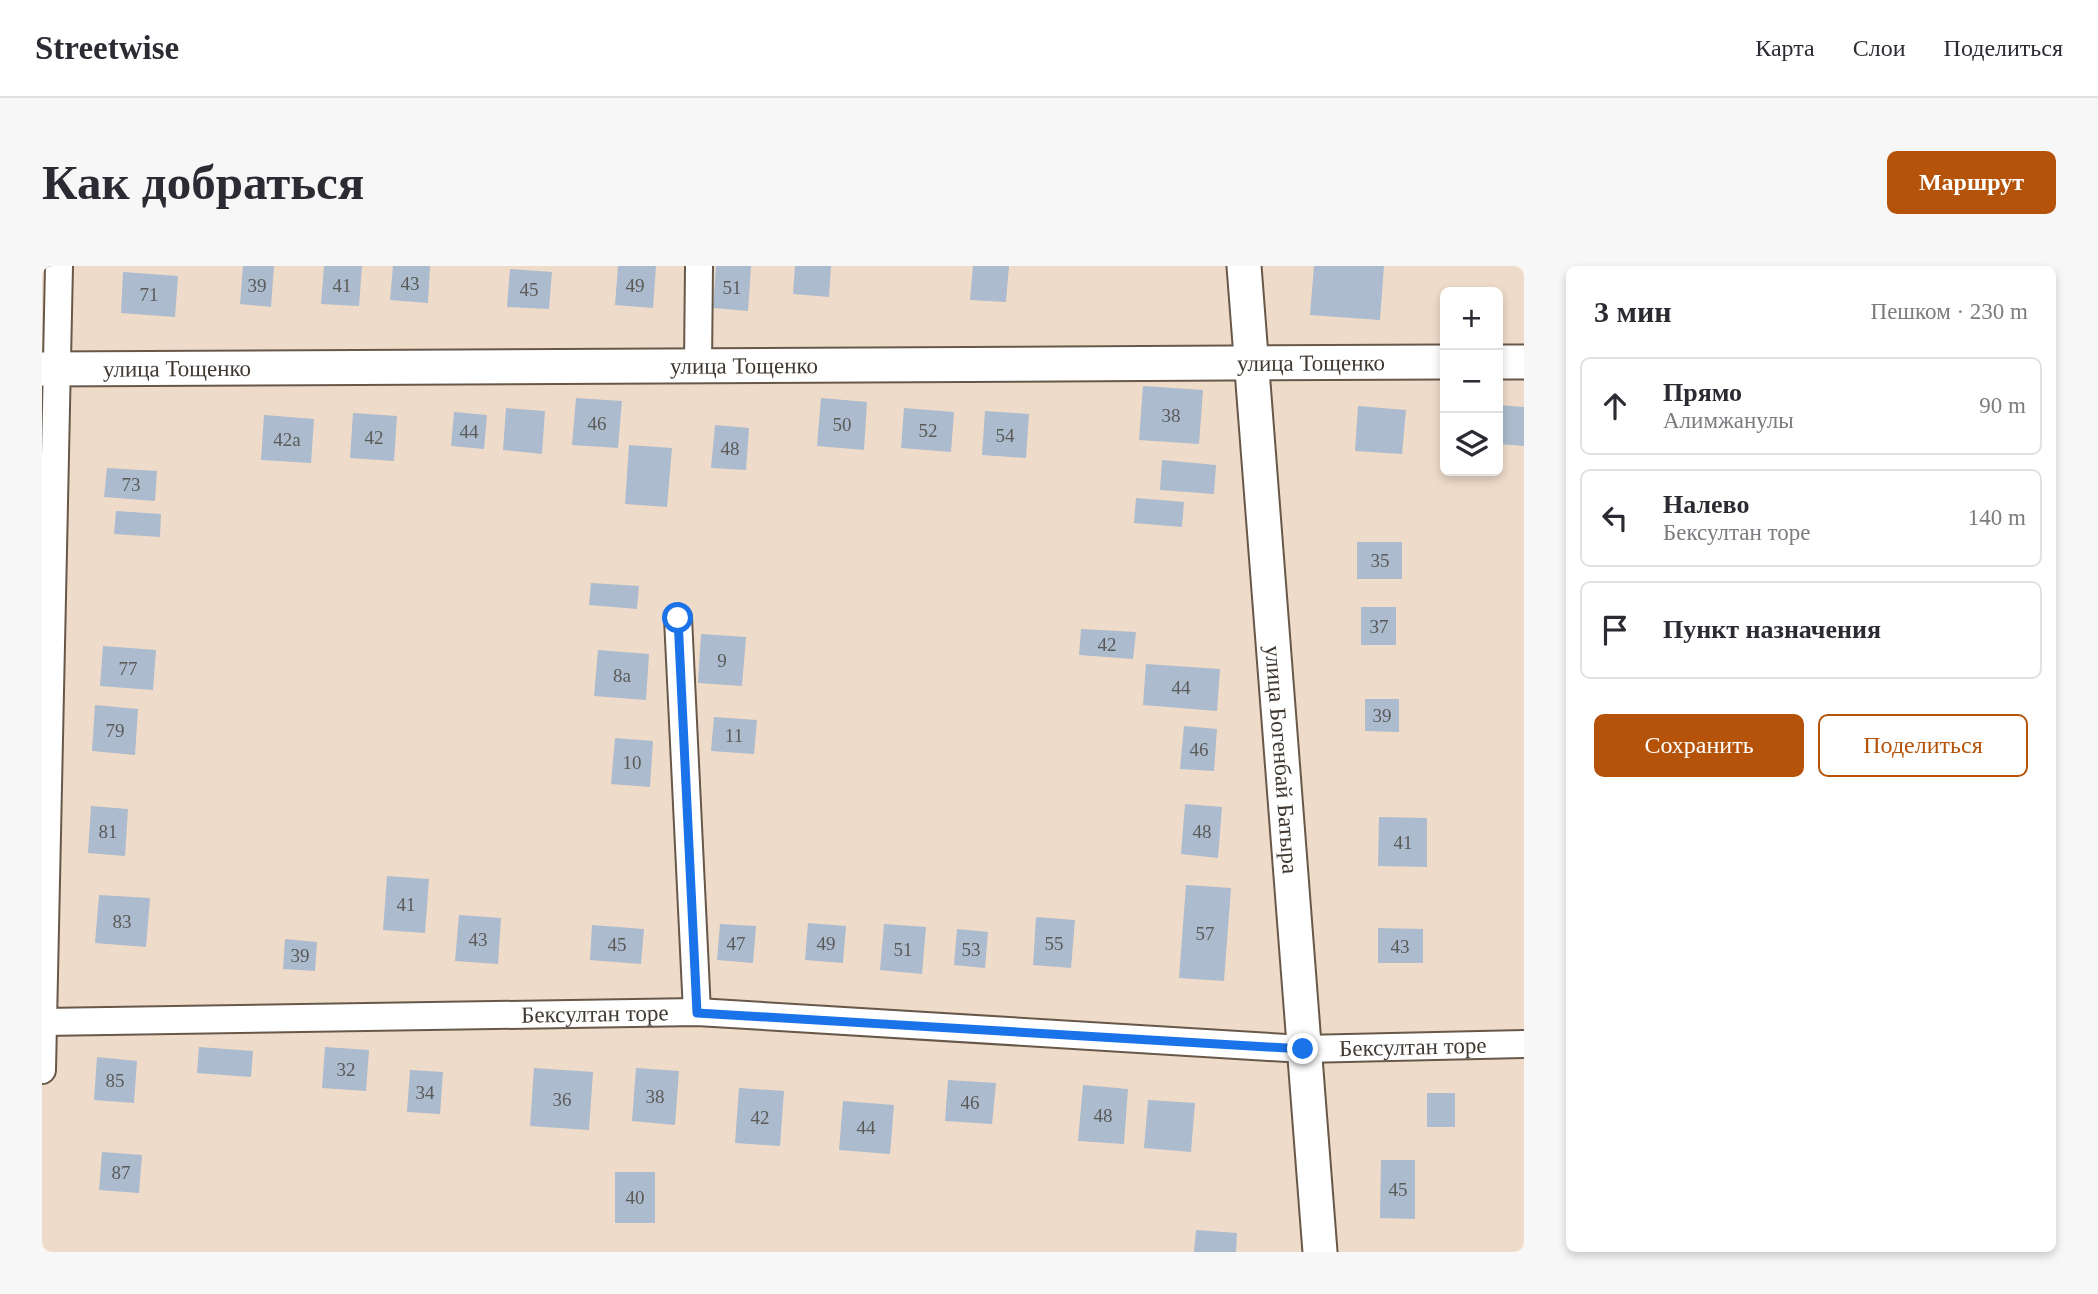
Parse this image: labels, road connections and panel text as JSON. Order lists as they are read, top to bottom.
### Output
{
  "streets": {
    "street": ["улица Тощенко", "улица Богенбай Батыра", "Бексултан торе"]
  },
  "crossings": [
    ["улица Тощенко", "улица Богенбай Батыра"],
    ["улица Богенбай Батыра", "Бексултан торе"]
  ],
  "house_numbers": [
    "43",
    "39",
    "41",
    "49",
    "51",
    "45",
    "71",
    "38",
    "46",
    "50",
    "52",
    "44",
    "54",
    "42",
    "42а",
    "48",
    "73",
    "35",
    "37",
    "42",
    "9",
    "77",
    "8а",
    "44",
    "39",
    "79",
    "11",
    "46",
    "10",
    "81",
    "48",
    "41",
    "41",
    "83",
    "57",
    "43",
    "47",
    "49",
    "55",
    "45",
    "43",
    "51",
    "53",
    "39",
    "32",
    "85",
    "34",
    "38",
    "36",
    "46",
    "48",
    "42",
    "44",
    "87",
    "45",
    "40"
  ],
  "page": {
    "header": "Streetwise",
    "nav": ["Карта", "Слои", "Поделиться"],
    "buttons": [
      "Маршрут",
      ["Сохранить", "Поделиться"]
    ],
    "title": "Как добраться",
    "heading": ["3 мин", "Пешком · 230 m"],
    "map_buttons": ["+", "−"],
    "list": [
      ["Прямо", "Алимжанулы", "90 m"],
      ["Налево", "Бексултан торе", "140 m"],
      "Пункт назначения"
    ]
  }
}
